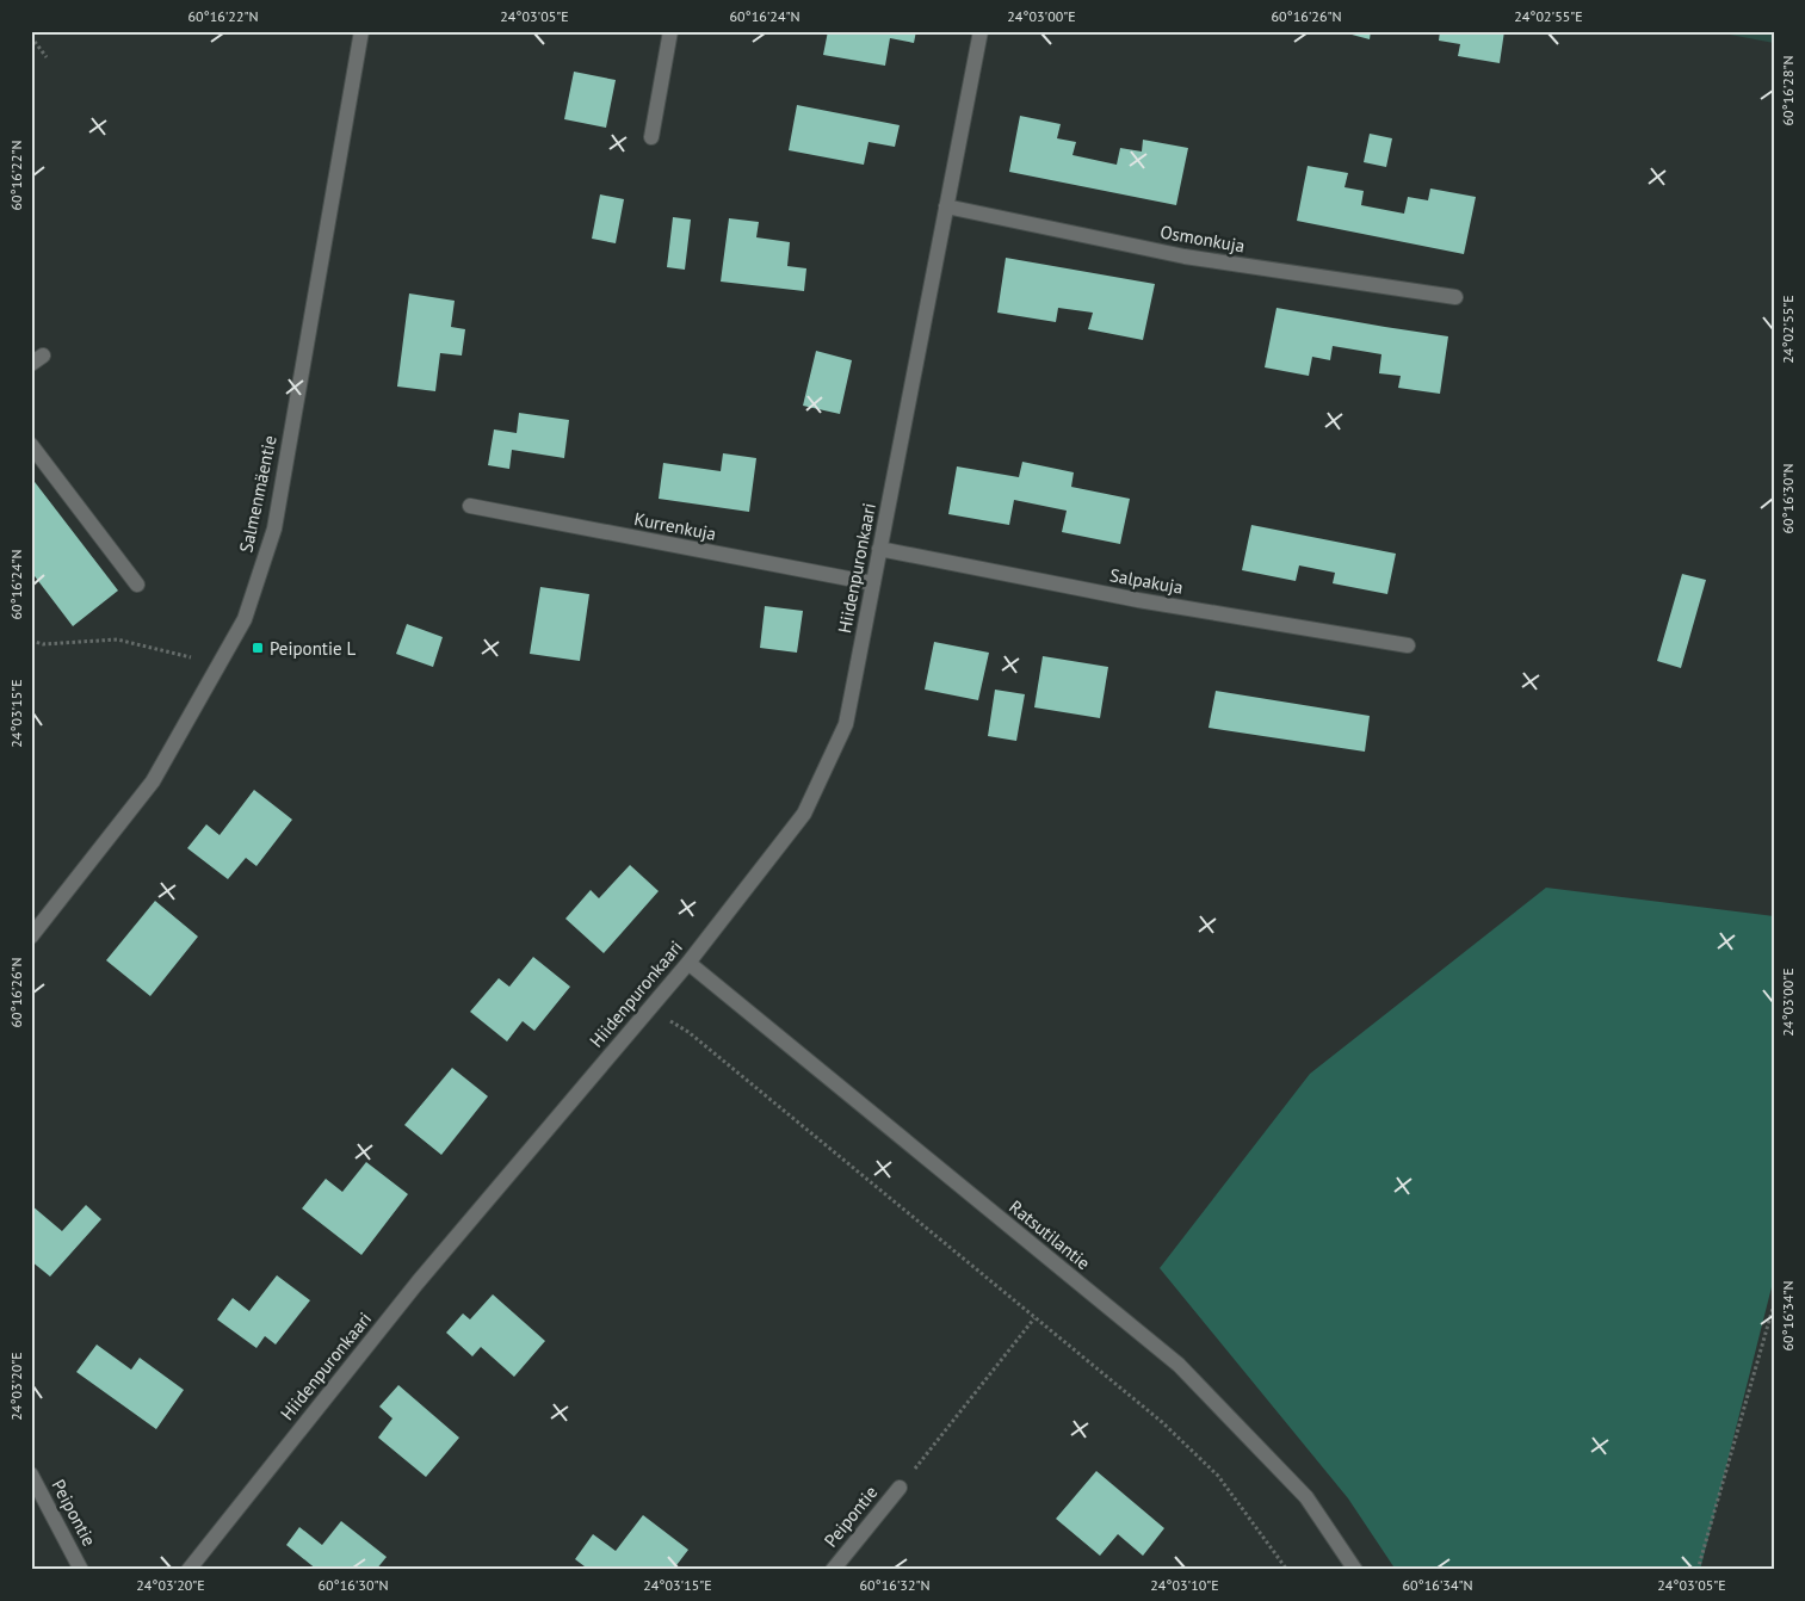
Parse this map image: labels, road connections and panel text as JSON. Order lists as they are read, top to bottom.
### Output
{
  "streets": {
    "street": [
      "Osmonkuja",
      "Salmenmäentie",
      "Kurrenkuja",
      "Hiidenpuronkaari",
      "Salpakuja",
      "Ratsutilantie",
      "Peipontie"
    ]
  },
  "crossings": [
    ["Osmonkuja", "Hiidenpuronkaari"],
    ["Kurrenkuja", "Hiidenpuronkaari"],
    ["Hiidenpuronkaari", "Salpakuja"],
    ["Hiidenpuronkaari", "Ratsutilantie"]
  ],
  "places": {
    "transit": ["Peipontie L"]
  },
  "coordinates": [
    "60°16'22\"N",
    "24°03'05\"E",
    "60°16'24\"N",
    "24°03'00\"E",
    "60°16'26\"N",
    "24°02'55\"E",
    "60°16'28\"N",
    "60°16'30\"N",
    "24°03'15\"E",
    "60°16'34\"N",
    "24°03'20\"E",
    "60°16'32\"N",
    "24°03'10\"E"
  ]
}
